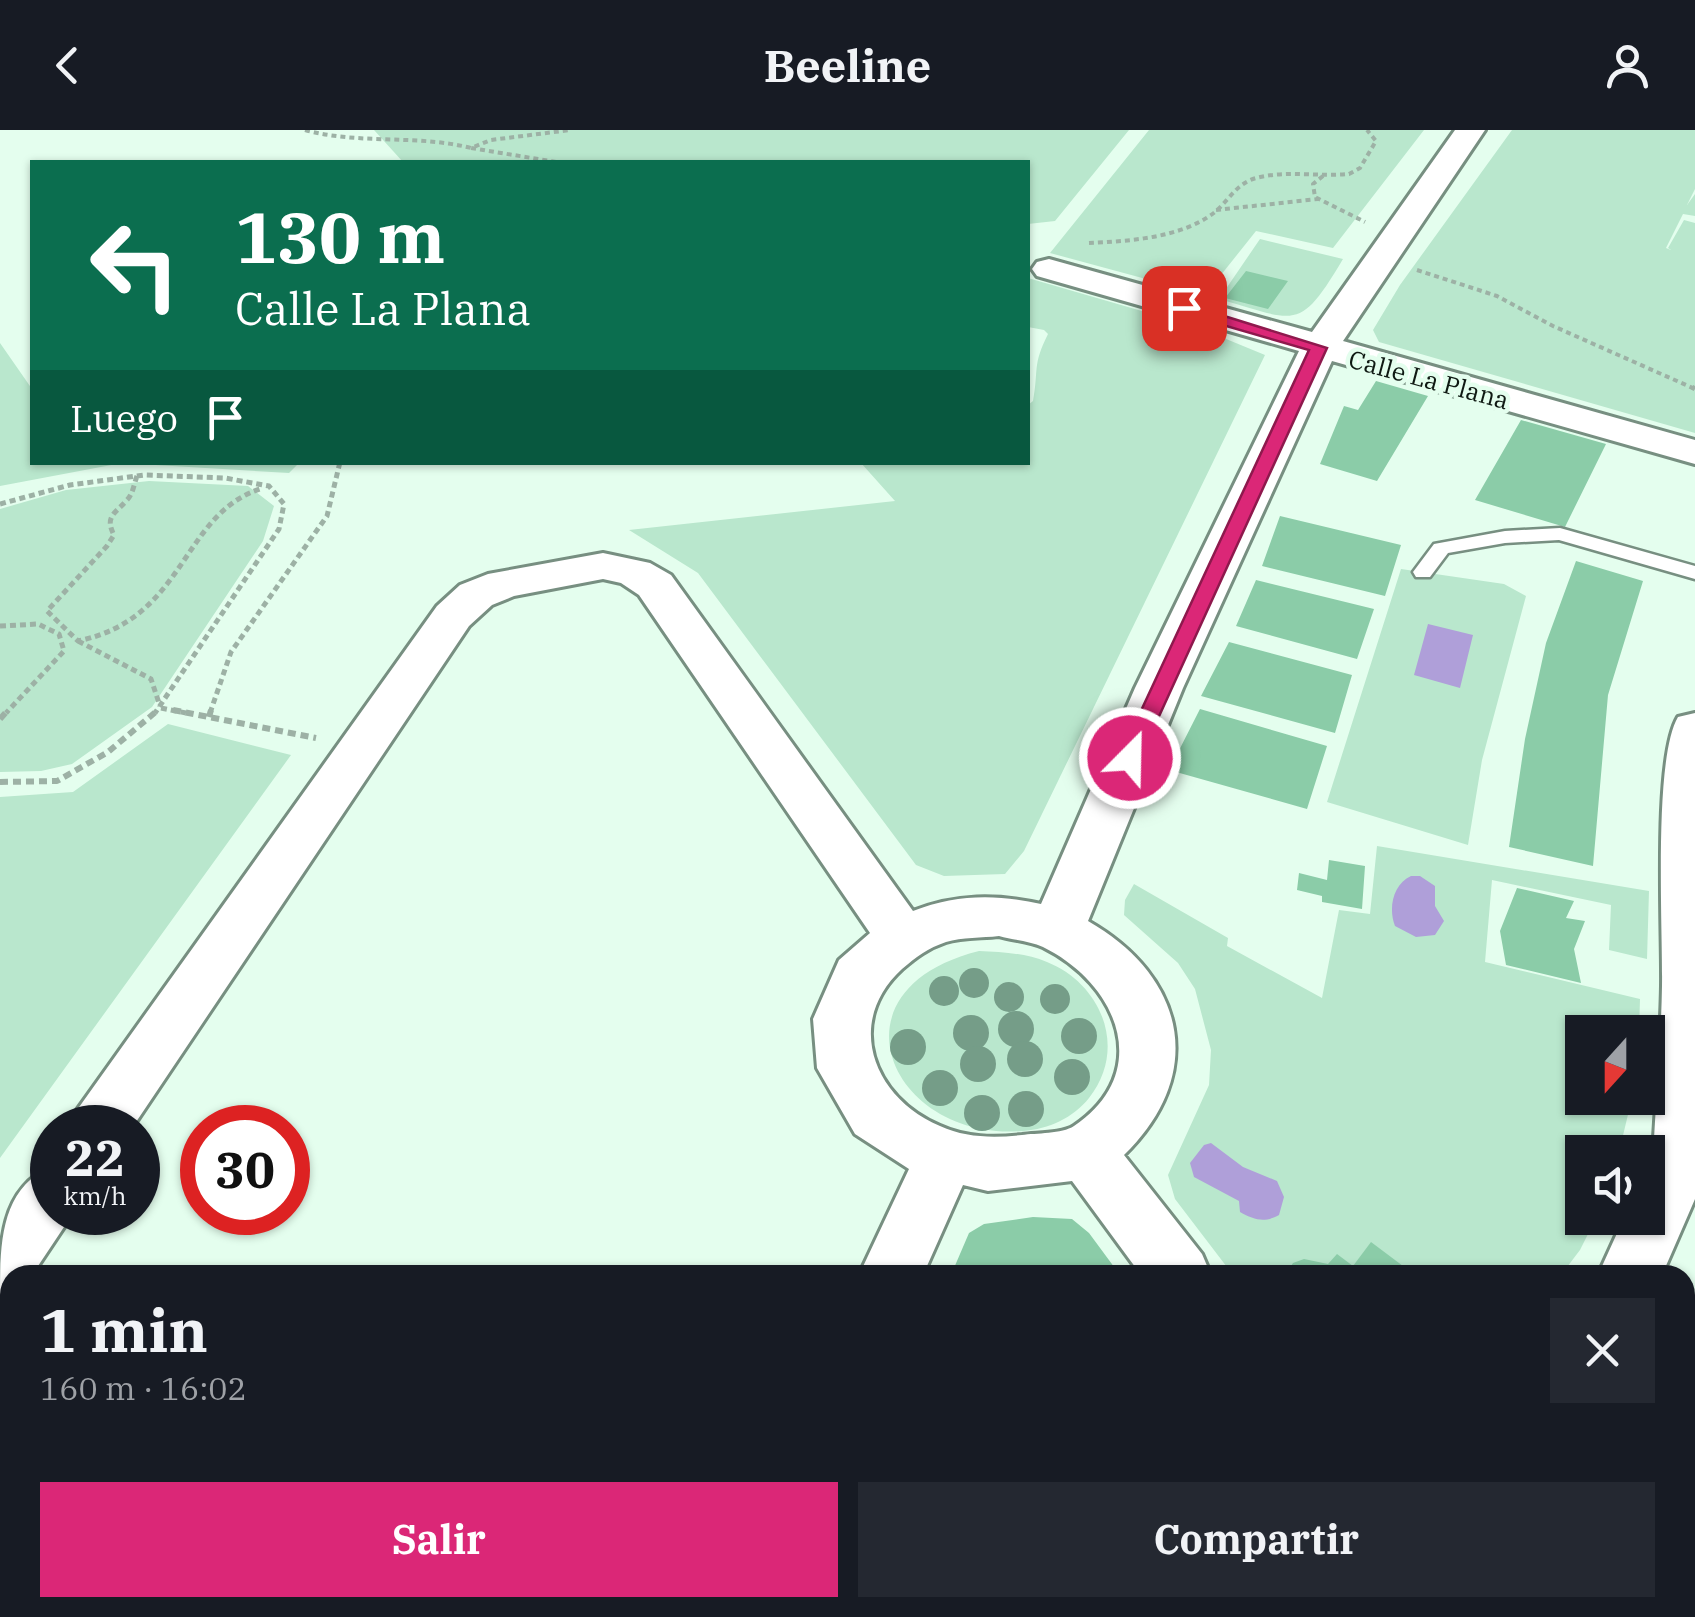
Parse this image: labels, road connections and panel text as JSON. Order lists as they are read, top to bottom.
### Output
{
  "streets": {
    "street": ["Calle La Plana"]
  },
  "north": "bottom",
  "page": {
    "header": "Beeline",
    "turn": ["130 m", "Calle La Plana"],
    "then": "Luego",
    "speed": "22 km/h",
    "limit": "30",
    "heading": ["1 min", "160 m · 16:02"],
    "buttons": ["Salir", "Compartir"]
  }
}
